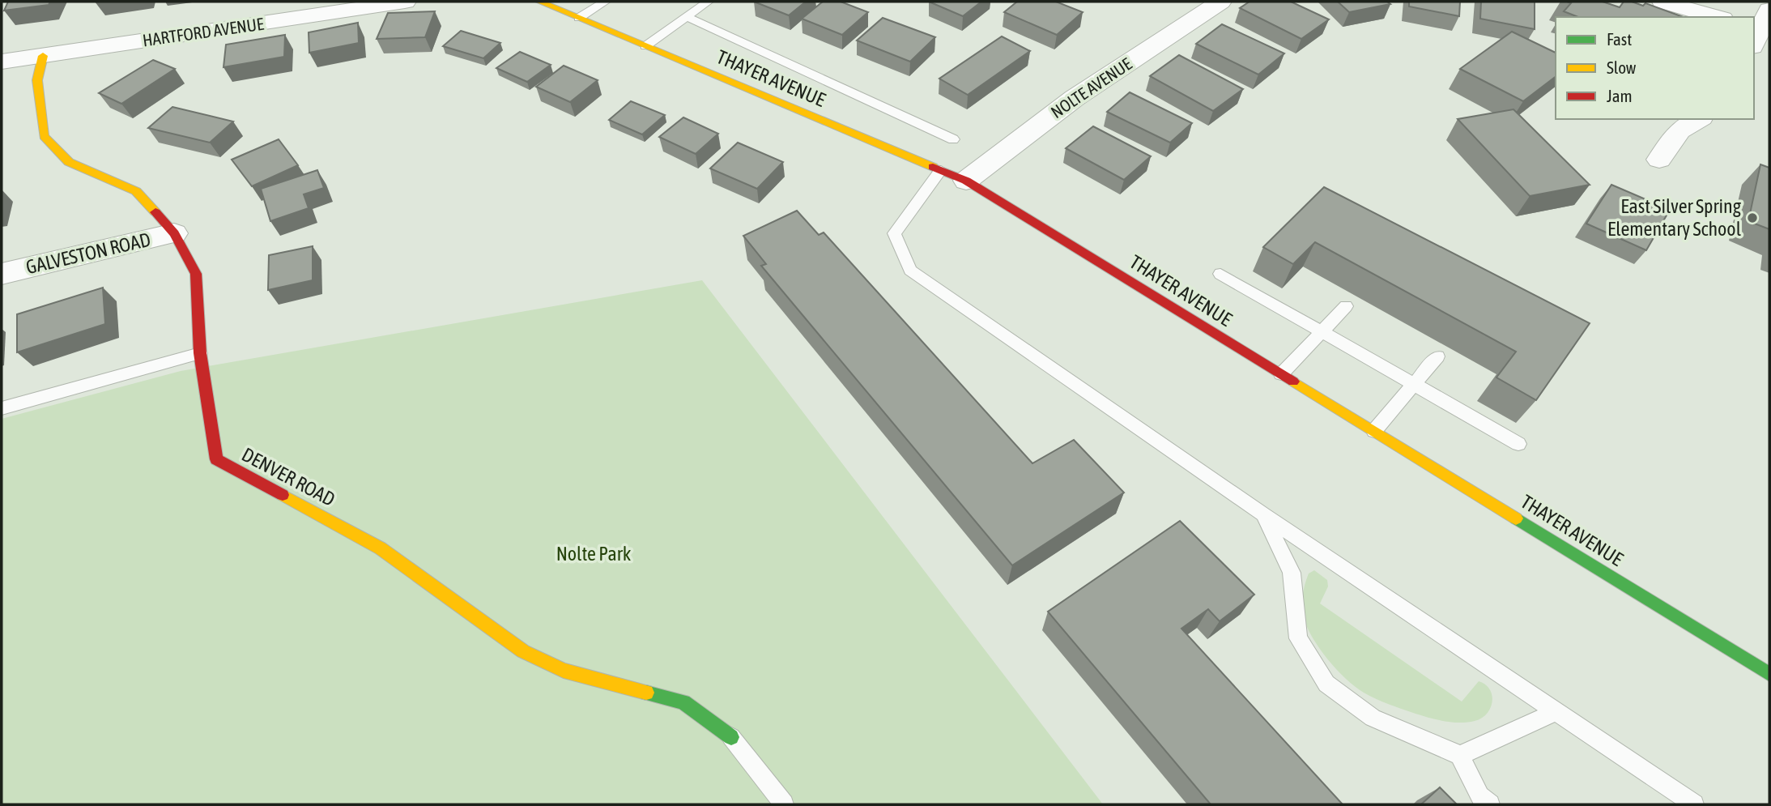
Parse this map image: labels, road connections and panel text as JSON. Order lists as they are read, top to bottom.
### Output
{
  "streets": {
    "street": [
      "HARTFORD AVENUE",
      "THAYER AVENUE",
      "NOLTE AVENUE",
      "GALVESTON ROAD",
      "DENVER ROAD"
    ]
  },
  "crossings": [
    ["HARTFORD AVENUE", "DENVER ROAD"],
    ["THAYER AVENUE", "NOLTE AVENUE"],
    ["GALVESTON ROAD", "DENVER ROAD"]
  ],
  "parks": ["Nolte Park"],
  "places": ["East Silver Spring Elementary School"],
  "legend": ["Fast", "Slow", "Jam"]
}
